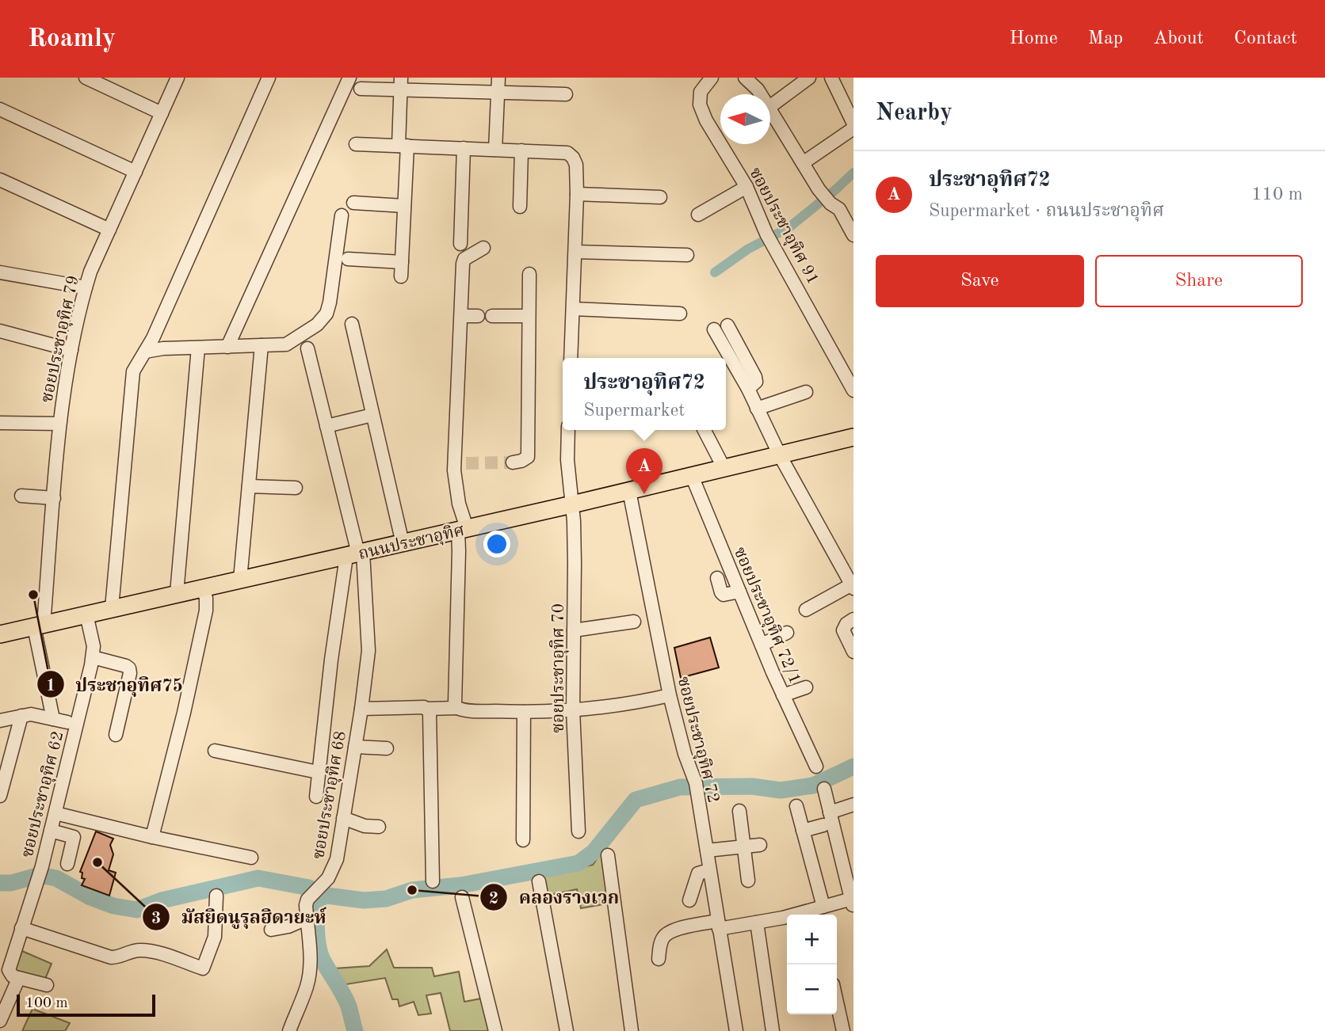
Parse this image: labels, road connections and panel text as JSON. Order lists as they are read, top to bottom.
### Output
{
  "streets": {
    "main road": ["ถนนประชาอุทิศ"],
    "street": [
      "ซอยประชาอุทิศ 91",
      "ซอยประชาอุทิศ 79",
      "ซอยประชาอุทิศ 72/1",
      "ซอยประชาอุทิศ 70",
      "ซอยประชาอุทิศ 72",
      "ซอยประชาอุทิศ 62",
      "ซอยประชาอุทิศ 68"
    ]
  },
  "crossings": [
    ["ซอยประชาอุทิศ 79", "ถนนประชาอุทิศ"],
    ["ถนนประชาอุทิศ", "ซอยประชาอุทิศ 72/1"],
    ["ถนนประชาอุทิศ", "ซอยประชาอุทิศ 70"],
    ["ถนนประชาอุทิศ", "ซอยประชาอุทิศ 72"],
    ["ถนนประชาอุทิศ", "ซอยประชาอุทิศ 62"],
    ["ถนนประชาอุทิศ", "ซอยประชาอุทิศ 68"]
  ],
  "places": ["ประชาอุทิศ75", "มัสยิดนูรุลฮิดายะห์", "คลองรางเวก"],
  "scale_bar": "100 m",
  "north": "left",
  "page": {
    "header": "Roamly",
    "nav": [
      "Home",
      "Map",
      "About",
      "Contact"
    ],
    "heading": "Nearby",
    "list": [
      {
        "mark": "A",
        "name": "ประชาอุทิศ72",
        "note": "Supermarket · ถนนประชาอุทิศ",
        "value": "110 m"
      }
    ],
    "buttons": ["Save", "Share"],
    "popup": ["ประชาอุทิศ72", "Supermarket"],
    "pins": "A",
    "map_buttons": ["+", "−"],
    "scale": "100 m"
  }
}
